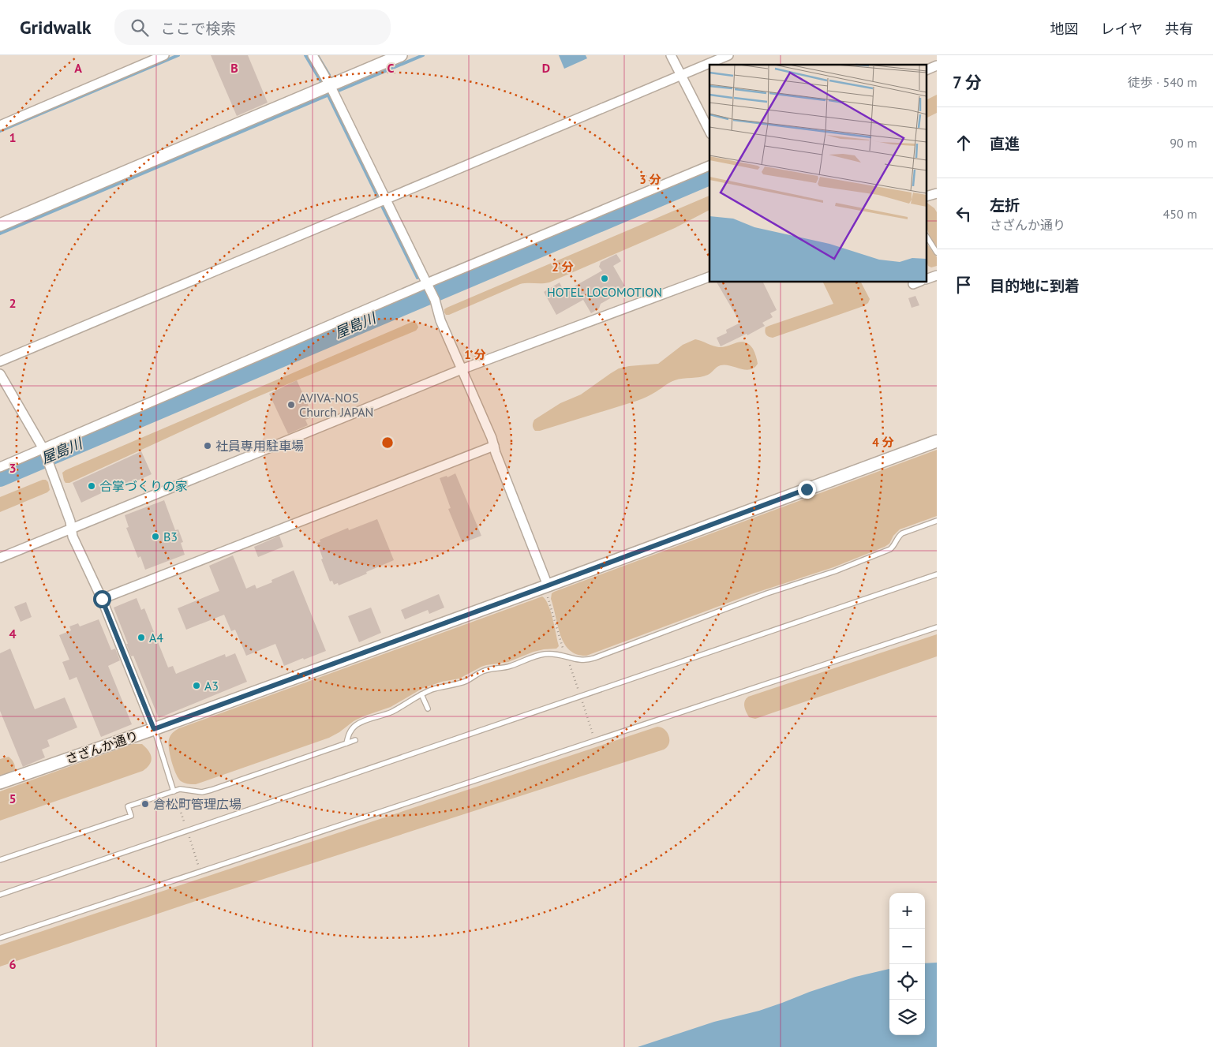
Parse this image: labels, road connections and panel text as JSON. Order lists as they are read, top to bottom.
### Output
{
  "streets": {
    "street": ["さざんか通り"]
  },
  "water": ["屋島川"],
  "places": [
    "HOTEL LOCOMOTION",
    "AVIVA-NOS Church JAPAN",
    "社員専用駐車場",
    "合掌づくりの家",
    "B3",
    "A4",
    "A3",
    "倉松町管理広場"
  ],
  "page": {
    "header": "Gridwalk",
    "search": "ここで検索",
    "nav": ["地図", "レイヤ", "共有"],
    "heading": ["7 分", "徒歩 · 540 m"],
    "list": [
      ["直進", "90 m"],
      ["左折", "さざんか通り", "450 m"],
      "目的地に到着"
    ],
    "map_buttons": ["+", "−"]
  },
  "grid": {
    "columns": [
      "A",
      "B",
      "C",
      "D"
    ],
    "rows": [
      "1",
      "2",
      "3",
      "4",
      "5",
      "6"
    ]
  },
  "rings": [
    "3 分",
    "2 分",
    "1 分",
    "4 分"
  ]
}
